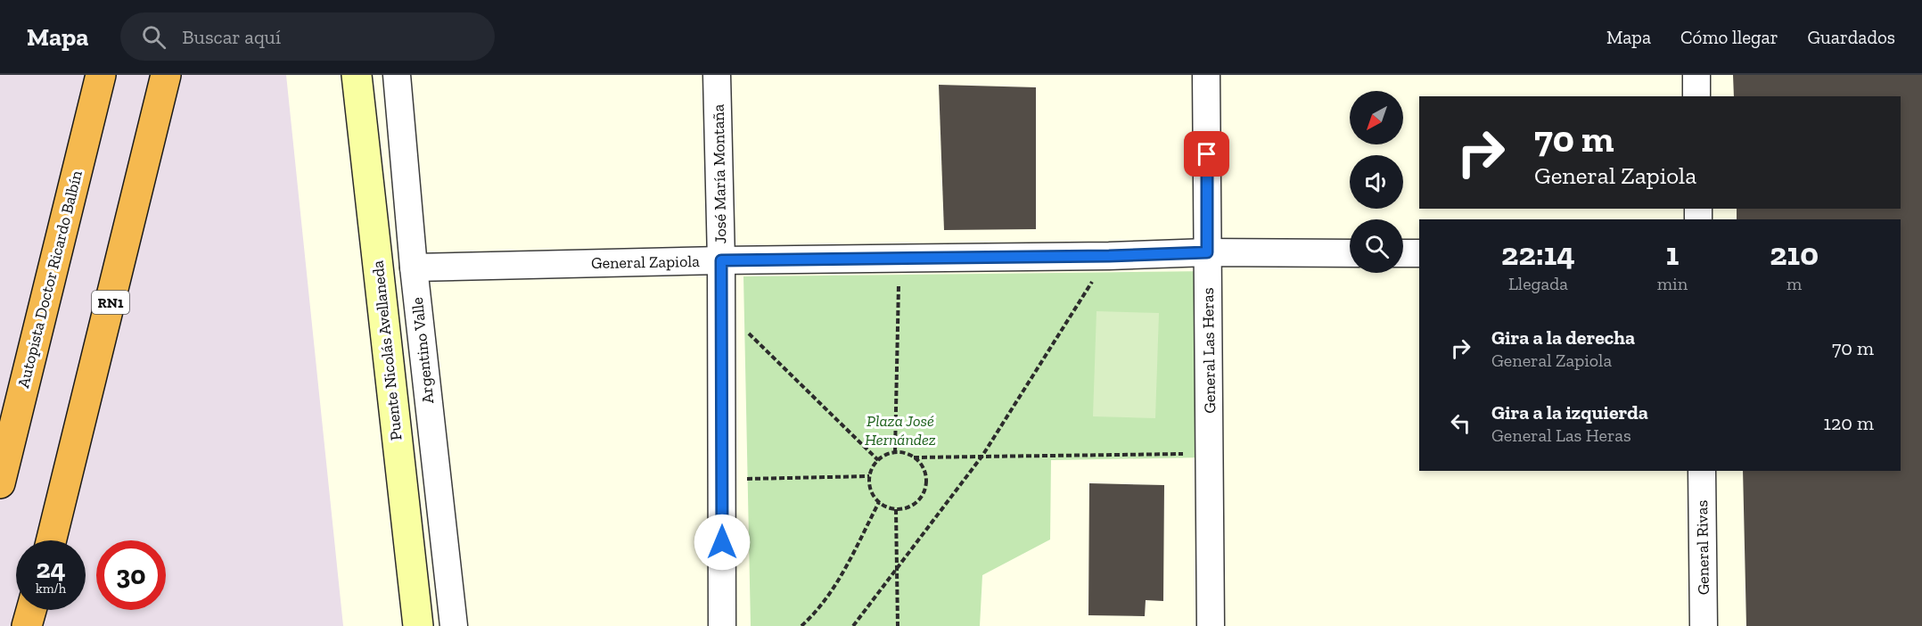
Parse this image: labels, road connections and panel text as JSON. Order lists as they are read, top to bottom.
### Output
{
  "streets": {
    "highway": ["Autopista Doctor Ricardo Balbín", "RN1"],
    "main road": ["Puente Nicolás Avellaneda"],
    "street": [
      "José María Montaña",
      "General Zapiola",
      "Argentino Valle",
      "General Las Heras",
      "General Rivas"
    ]
  },
  "crossings": [
    ["José María Montaña", "General Zapiola"],
    ["General Zapiola", "Argentino Valle"],
    ["General Zapiola", "General Las Heras"]
  ],
  "parks": ["Plaza José Hernández"],
  "north": "bottom left",
  "page": {
    "header": "Mapa",
    "search": "Buscar aquí",
    "nav": ["Mapa", "Cómo llegar", "Guardados"],
    "turn": ["70 m", "General Zapiola"],
    "eta": [
      "22:14",
      "Llegada",
      "1",
      "min",
      "210",
      "m"
    ],
    "list": [
      {
        "name": "Gira a la derecha",
        "note": "General Zapiola",
        "value": "70 m"
      },
      {
        "name": "Gira a la izquierda",
        "note": "General Las Heras",
        "value": "120 m"
      }
    ],
    "speed": "24 km/h",
    "limit": "30"
  }
}
